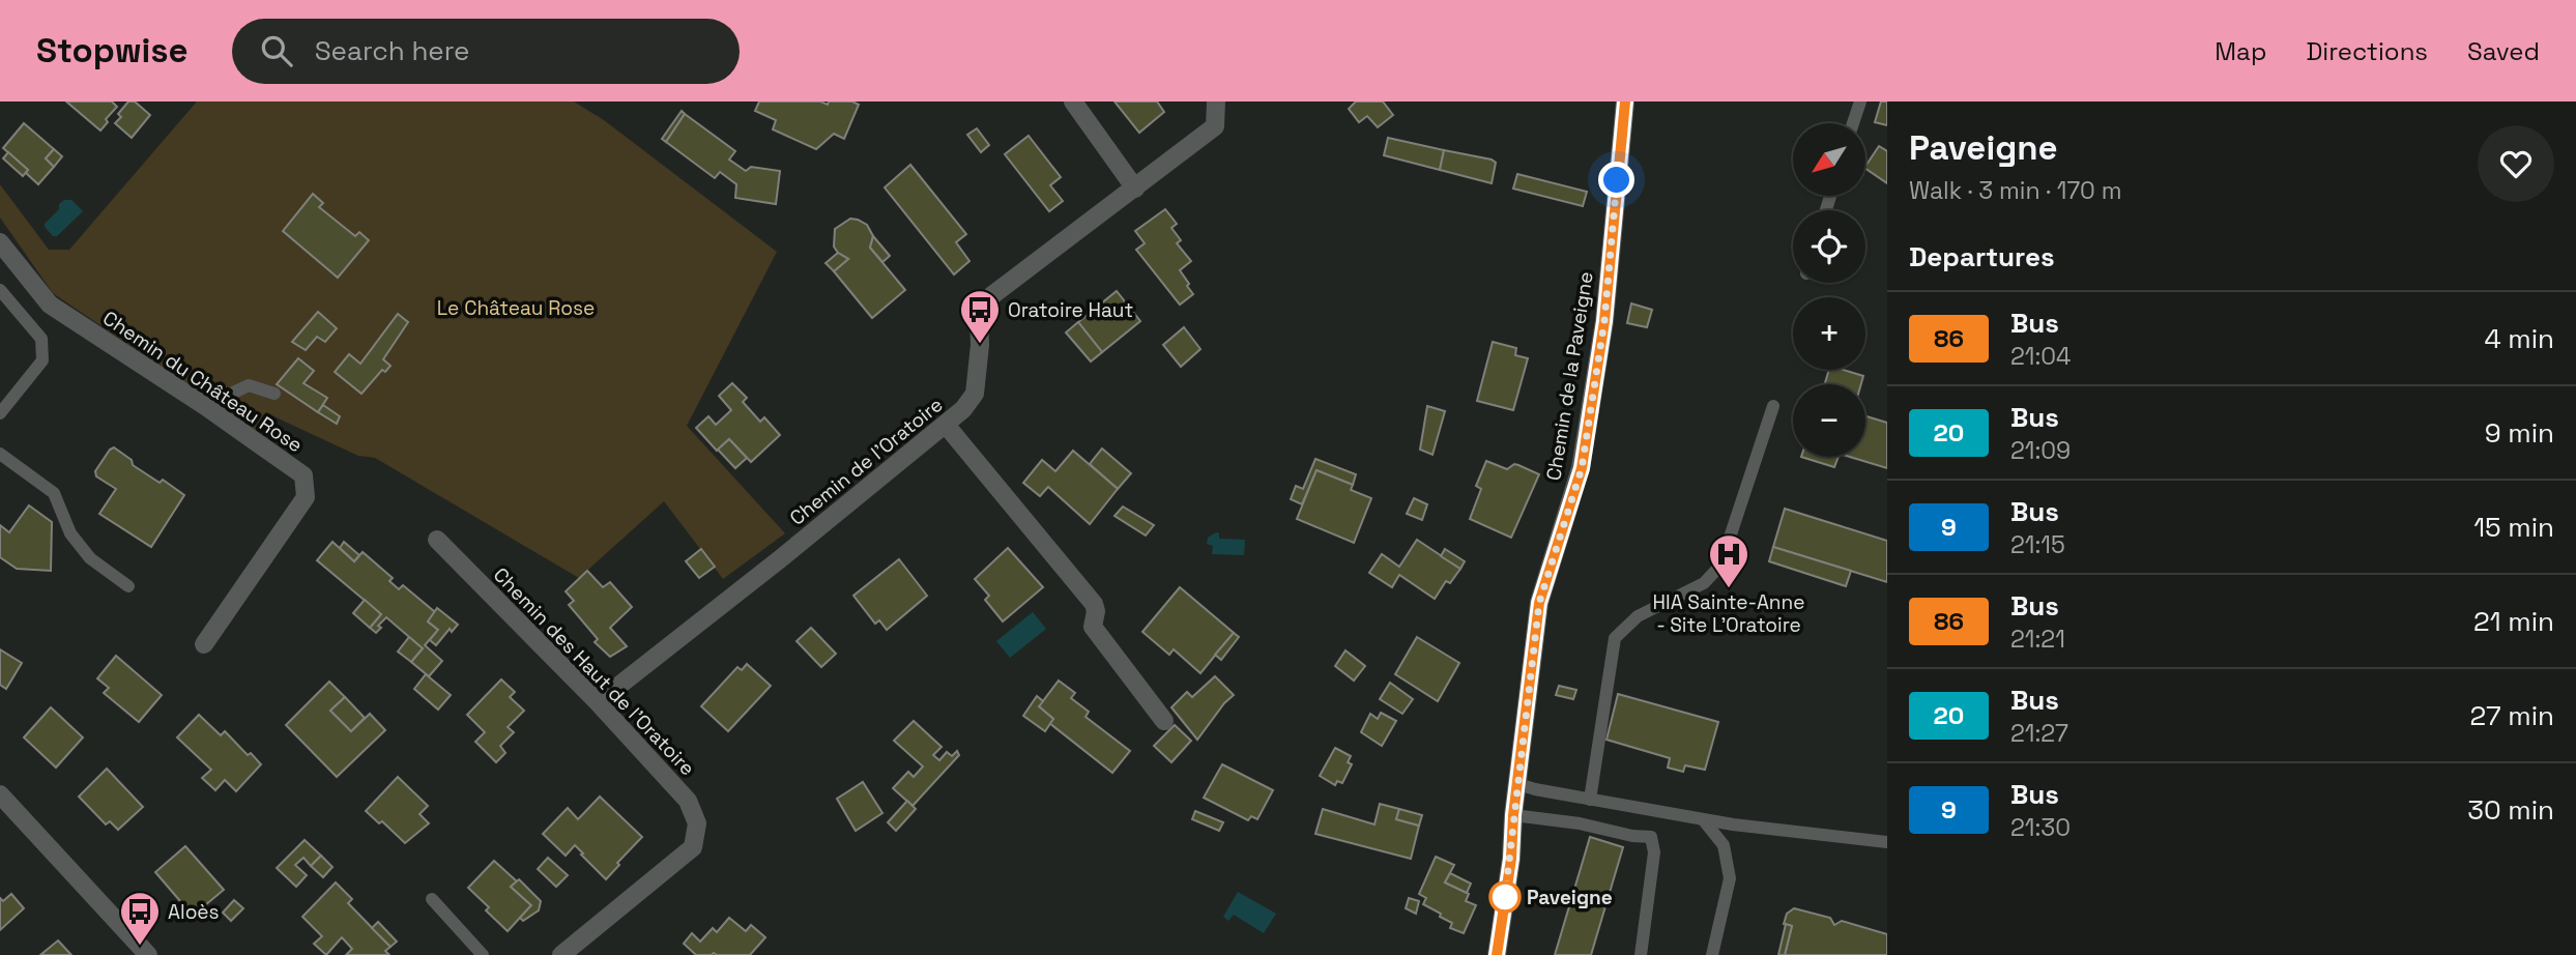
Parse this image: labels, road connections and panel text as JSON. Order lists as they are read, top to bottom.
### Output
{
  "streets": {
    "street": [
      "Chemin de la Paveigne",
      "Chemin du Château Rose",
      "Chemin de l'Oratoire",
      "Chemin des Haut de l'Oratoire"
    ]
  },
  "crossings": [
    ["Chemin de l'Oratoire", "Chemin des Haut de l'Oratoire"]
  ],
  "parks": ["Le Château Rose"],
  "places": {
    "bus stop": ["Oratoire Haut", "Aloès"],
    "hospital": ["HIA Sainte-Anne - Site L'Oratoire"],
    "other": ["Paveigne"]
  },
  "lines": ["bus line 86"],
  "north": "bottom left",
  "page": {
    "header": "Stopwise",
    "search": "Search here",
    "nav": ["Map", "Directions", "Saved"],
    "heading": [
      ["Paveigne", "Walk · 3 min · 170 m"],
      "Departures"
    ],
    "map_buttons": ["+", "−"],
    "list": [
      {
        "mark": "86",
        "name": "Bus",
        "note": "21:04",
        "value": "4 min"
      },
      {
        "mark": "20",
        "name": "Bus",
        "note": "21:09",
        "value": "9 min"
      },
      {
        "mark": "9",
        "name": "Bus",
        "note": "21:15",
        "value": "15 min"
      },
      {
        "mark": "86",
        "name": "Bus",
        "note": "21:21",
        "value": "21 min"
      },
      {
        "mark": "20",
        "name": "Bus",
        "note": "21:27",
        "value": "27 min"
      },
      {
        "mark": "9",
        "name": "Bus",
        "note": "21:30",
        "value": "30 min"
      }
    ]
  }
}
